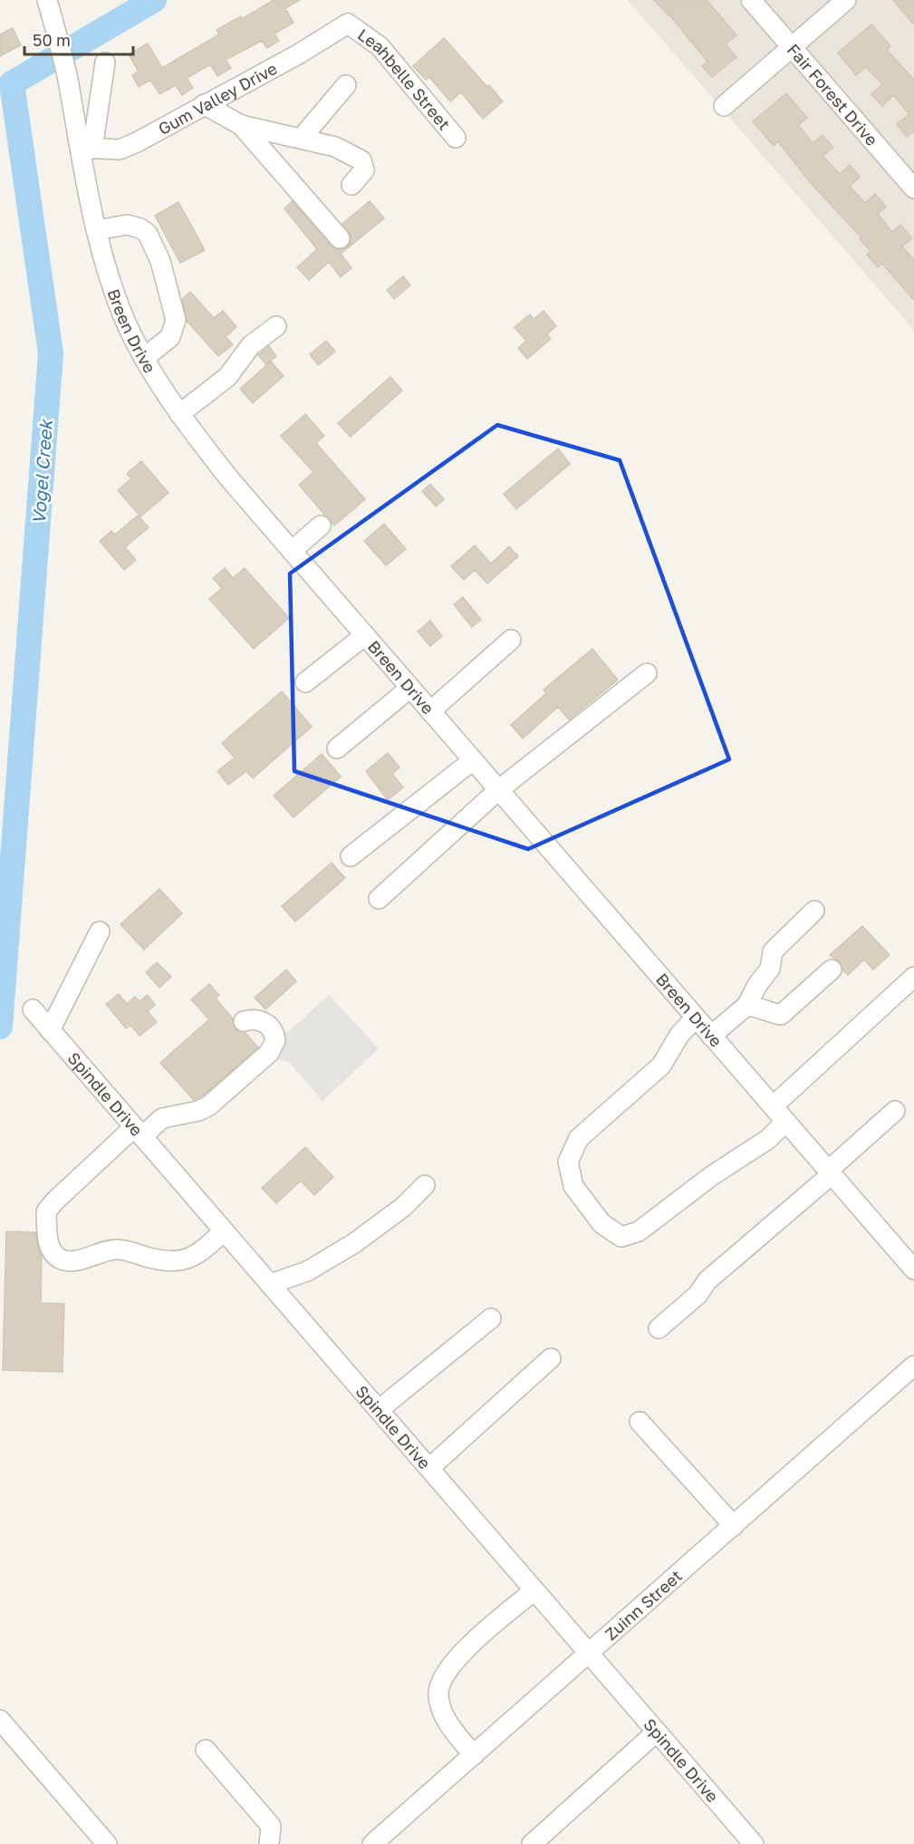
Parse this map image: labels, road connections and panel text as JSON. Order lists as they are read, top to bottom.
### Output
{
  "streets": {
    "street": [
      "Leahbelle Street",
      "Fair Forest Drive",
      "Gum Valley Drive",
      "Breen Drive",
      "Spindle Drive",
      "Zuinn Street"
    ]
  },
  "crossings": [
    ["Leahbelle Street", "Gum Valley Drive"],
    ["Gum Valley Drive", "Breen Drive"],
    ["Spindle Drive", "Zuinn Street"]
  ],
  "water": ["Vogel Creek"],
  "scale_bar": "50 m"
}
